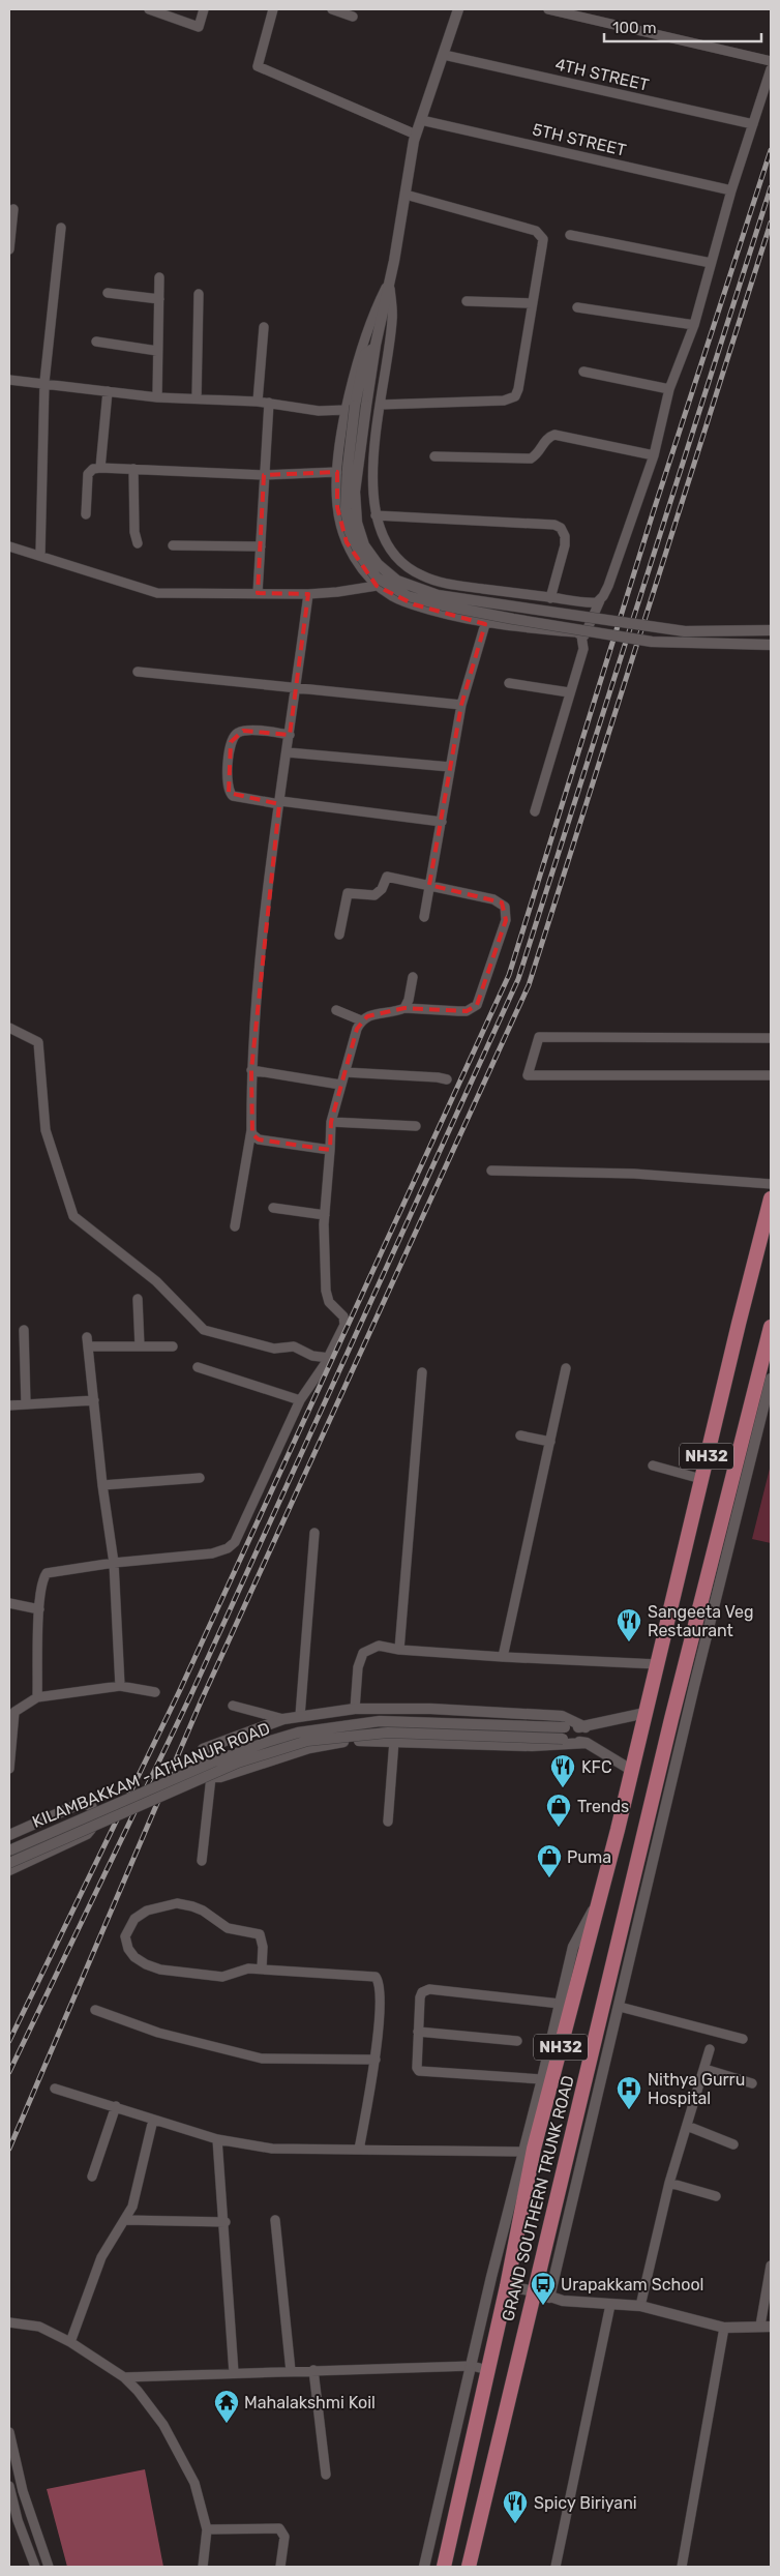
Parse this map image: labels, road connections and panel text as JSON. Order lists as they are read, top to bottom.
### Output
{
  "streets": {
    "highway": ["NH32", "GRAND SOUTHERN TRUNK ROAD"],
    "street": ["4TH STREET", "5TH STREET", "KILAMBAKKAM - ATHANUR ROAD"]
  },
  "crossings": [
    ["NH32", "KILAMBAKKAM - ATHANUR ROAD"],
    ["NH32", "GRAND SOUTHERN TRUNK ROAD"],
    ["KILAMBAKKAM - ATHANUR ROAD", "GRAND SOUTHERN TRUNK ROAD"]
  ],
  "places": {
    "restaurant": ["Sangeeta Veg Restaurant", "KFC", "Spicy Biriyani"],
    "shop": ["Trends", "Puma"],
    "hospital": ["Nithya Gurru Hospital"],
    "bus stop": ["Urapakkam School"],
    "temple": ["Mahalakshmi Koil"]
  },
  "scale_bar": "100 m"
}
